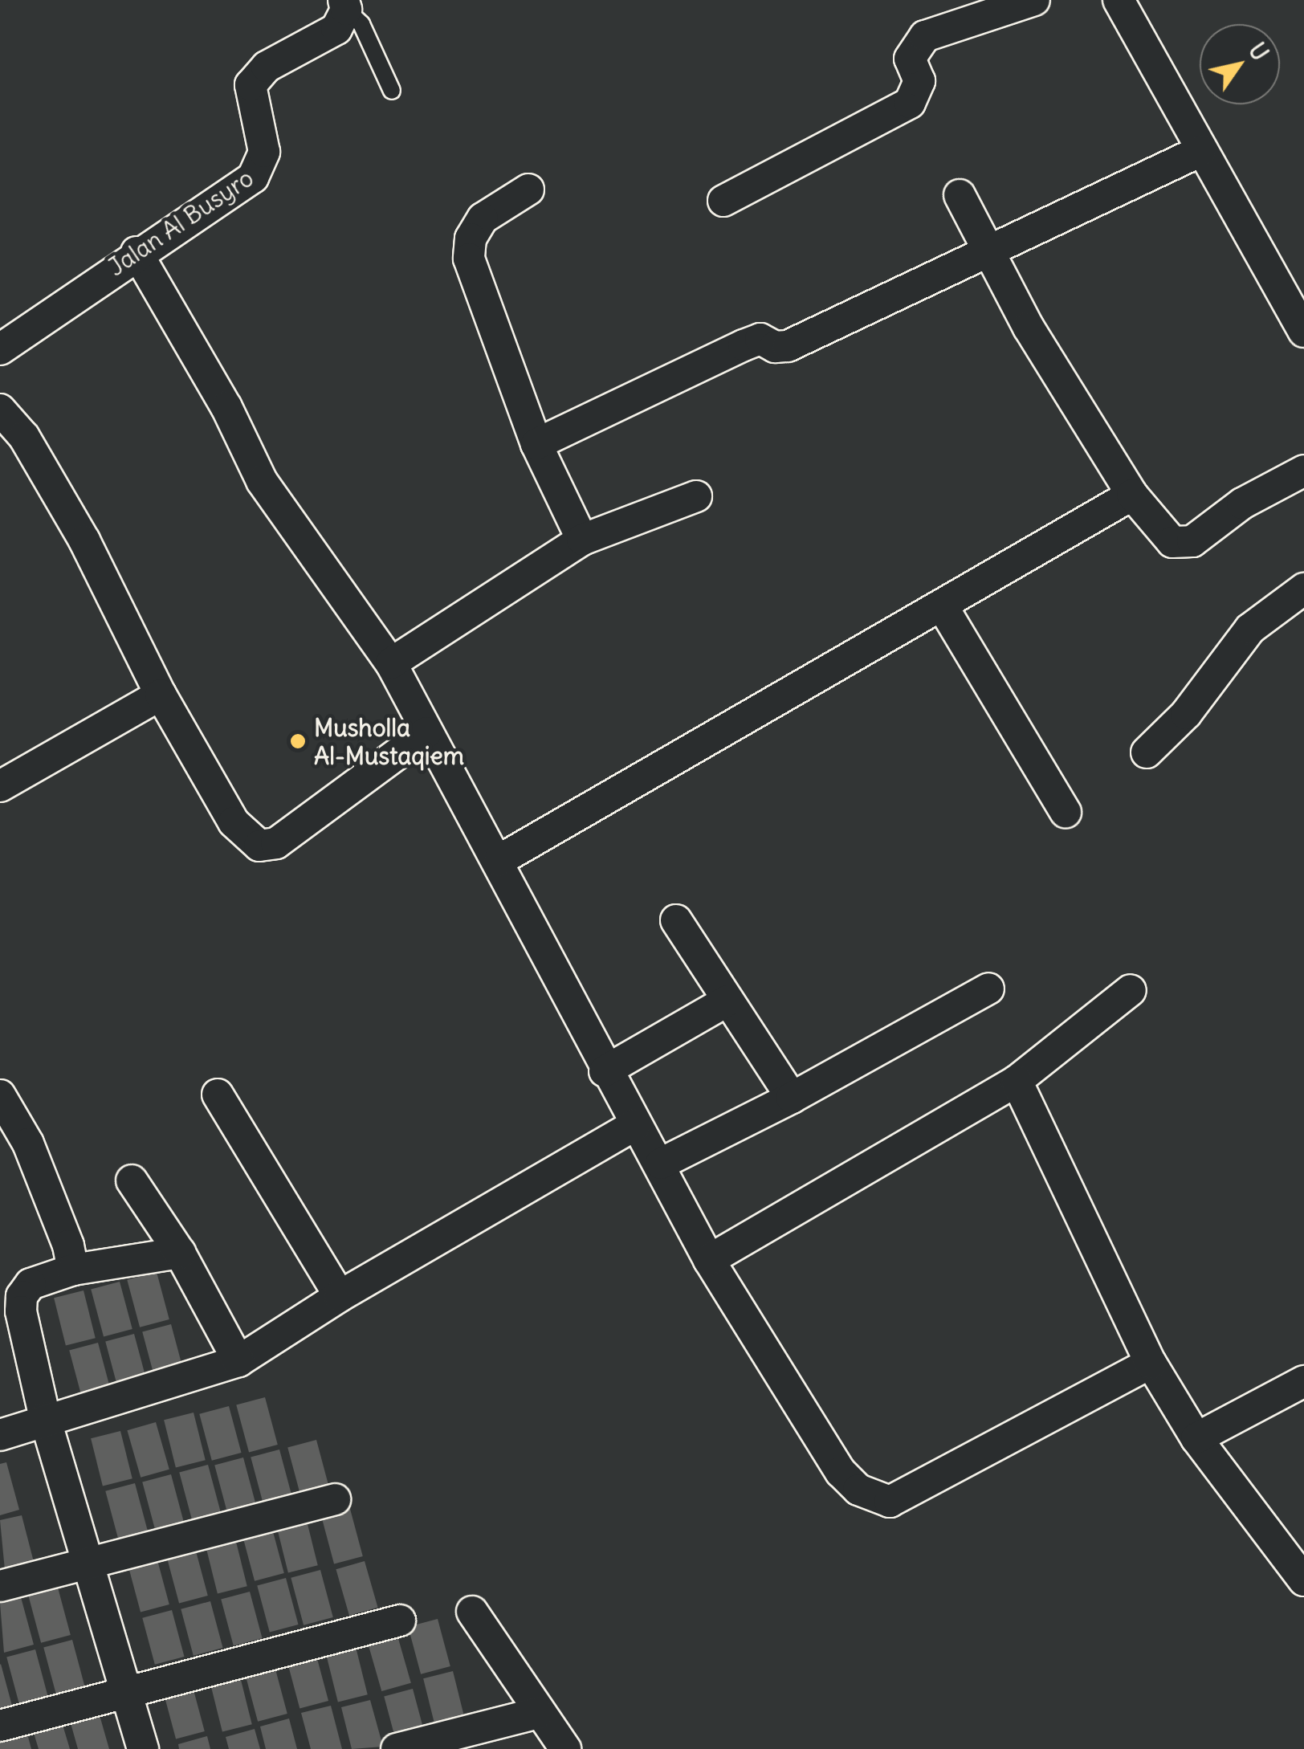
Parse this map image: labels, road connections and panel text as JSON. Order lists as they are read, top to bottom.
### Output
{
  "streets": {
    "street": ["Jalan Al Busyro"]
  },
  "places": ["Musholla Al-Mustaqiem"],
  "north": "top right"
}
